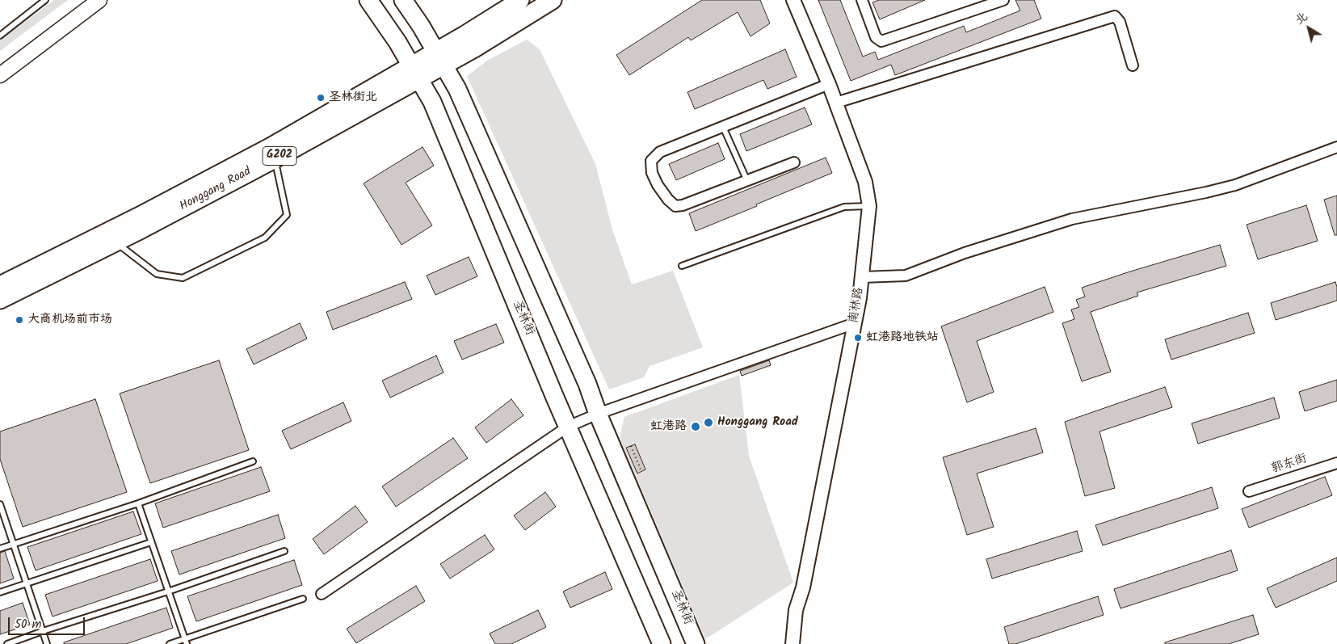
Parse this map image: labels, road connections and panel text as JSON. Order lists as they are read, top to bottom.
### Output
{
  "streets": {
    "highway": ["G202", "Honggang Road", "圣林街"],
    "street": ["南林路", "郭东街"]
  },
  "crossings": [
    ["Honggang Road", "圣林街"]
  ],
  "places": [
    "圣林街北",
    "大商机场前市场",
    "虹港路地铁站",
    "Honggang Road",
    "虹港路"
  ],
  "scale_bar": "50 m",
  "north": "top left"
}
